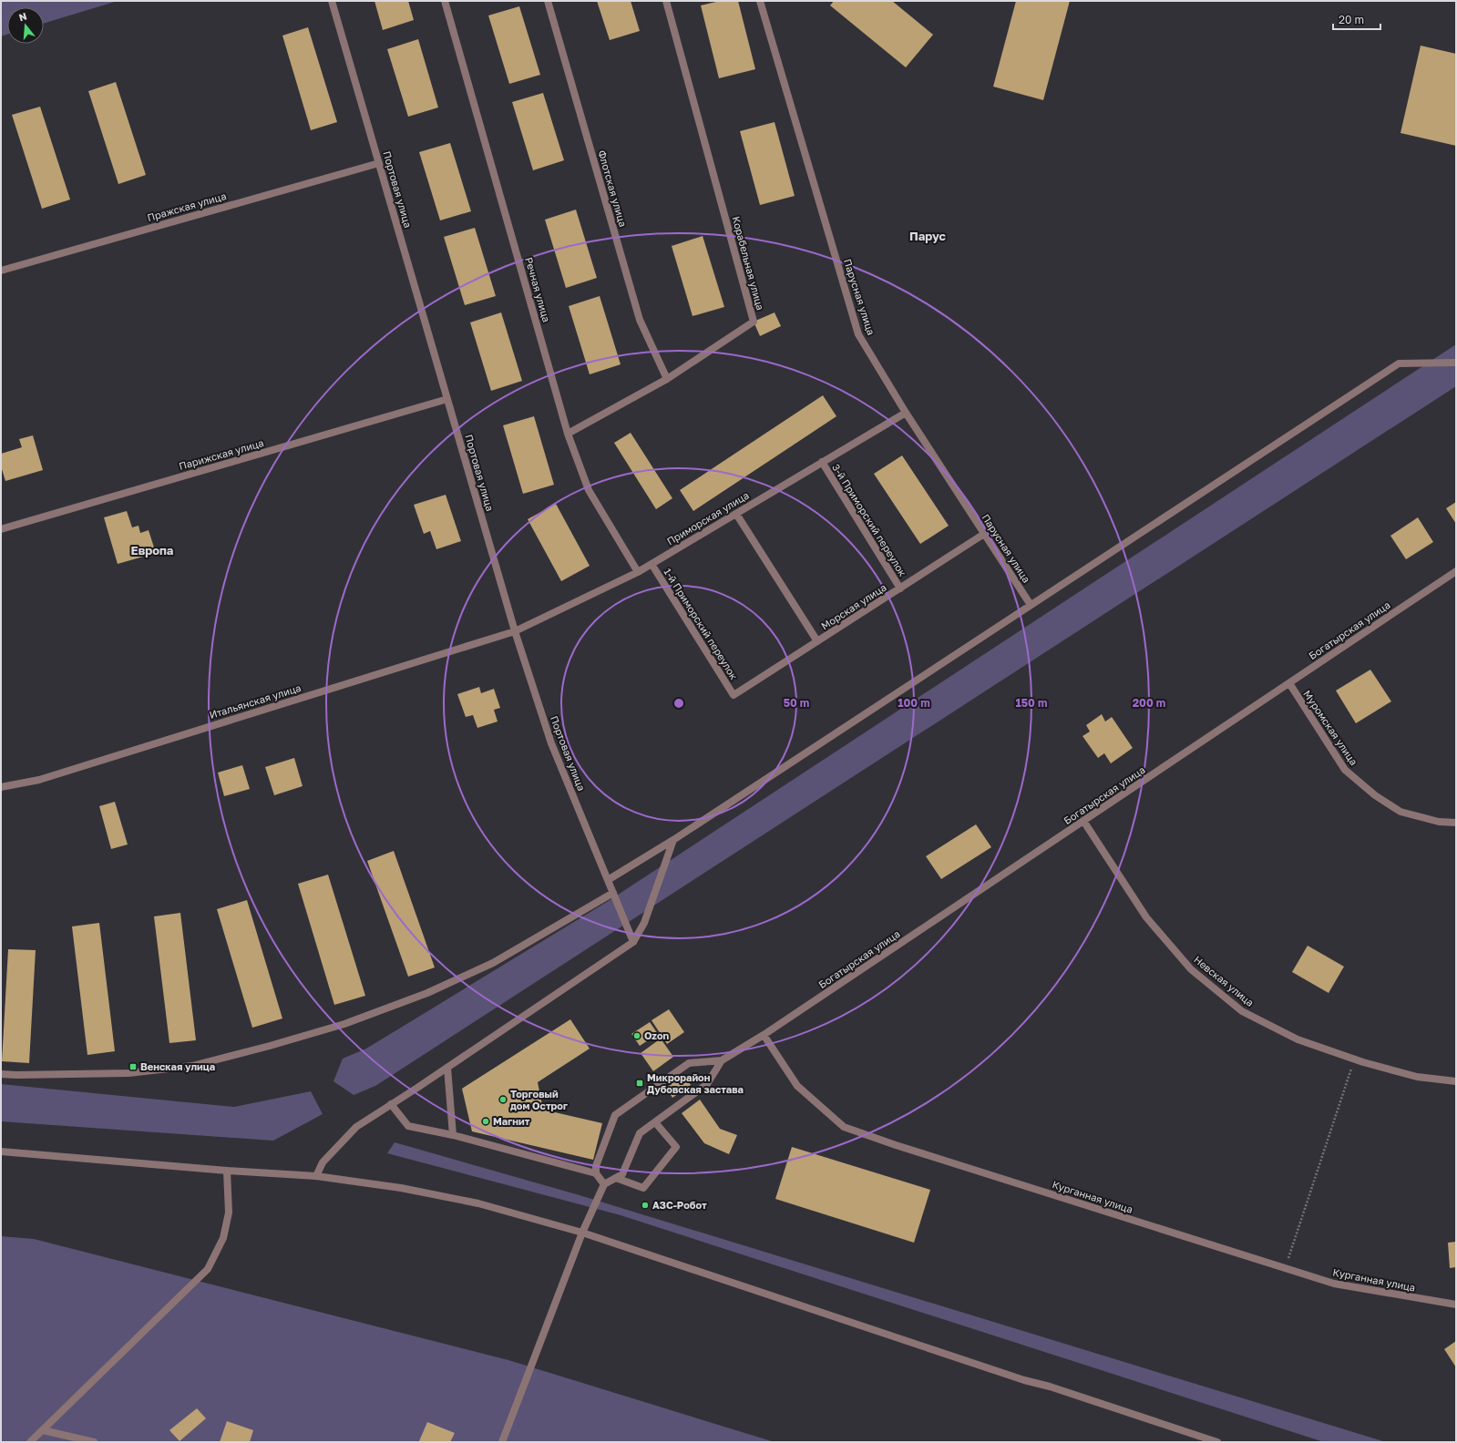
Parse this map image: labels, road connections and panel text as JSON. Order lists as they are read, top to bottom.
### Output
{
  "streets": {
    "street": [
      "Флотская улица",
      "Портовая улица",
      "Пражская улица",
      "Корабельная улица",
      "Речная улица",
      "Парусная улица",
      "Парижская улица",
      "Приморская улица",
      "3-й Приморский переулок",
      "Морская улица",
      "1-й Приморский переулок",
      "Богатырская улица",
      "Итальянская улица",
      "Муромская улица",
      "Невская улица",
      "Курганная улица"
    ]
  },
  "crossings": [
    ["Флотская улица", "Корабельная улица"],
    ["Портовая улица", "Пражская улица"],
    ["Портовая улица", "Парижская улица"],
    ["Портовая улица", "Приморская улица"],
    ["Портовая улица", "Итальянская улица"],
    ["Корабельная улица", "Речная улица"],
    ["Речная улица", "Приморская улица"],
    ["Парусная улица", "Приморская улица"],
    ["Парусная улица", "Морская улица"],
    ["Приморская улица", "3-й Приморский переулок"],
    ["Приморская улица", "1-й Приморский переулок"],
    ["Приморская улица", "Итальянская улица"],
    ["3-й Приморский переулок", "Морская улица"],
    ["Морская улица", "1-й Приморский переулок"],
    ["Богатырская улица", "Муромская улица"],
    ["Богатырская улица", "Невская улица"],
    ["Богатырская улица", "Курганная улица"]
  ],
  "districts": ["Парус", "Европа"],
  "places": {
    "other": [
      "Ozon",
      "Торговый дом Острог",
      "Магнит",
      "АЗС-Робот"
    ],
    "transit": ["Венская улица", "Микрорайон Дубовская застава"]
  },
  "scale_bar": "20 m",
  "north": "top",
  "rings": [
    "50 m",
    "100 m",
    "150 m",
    "200 m"
  ]
}
